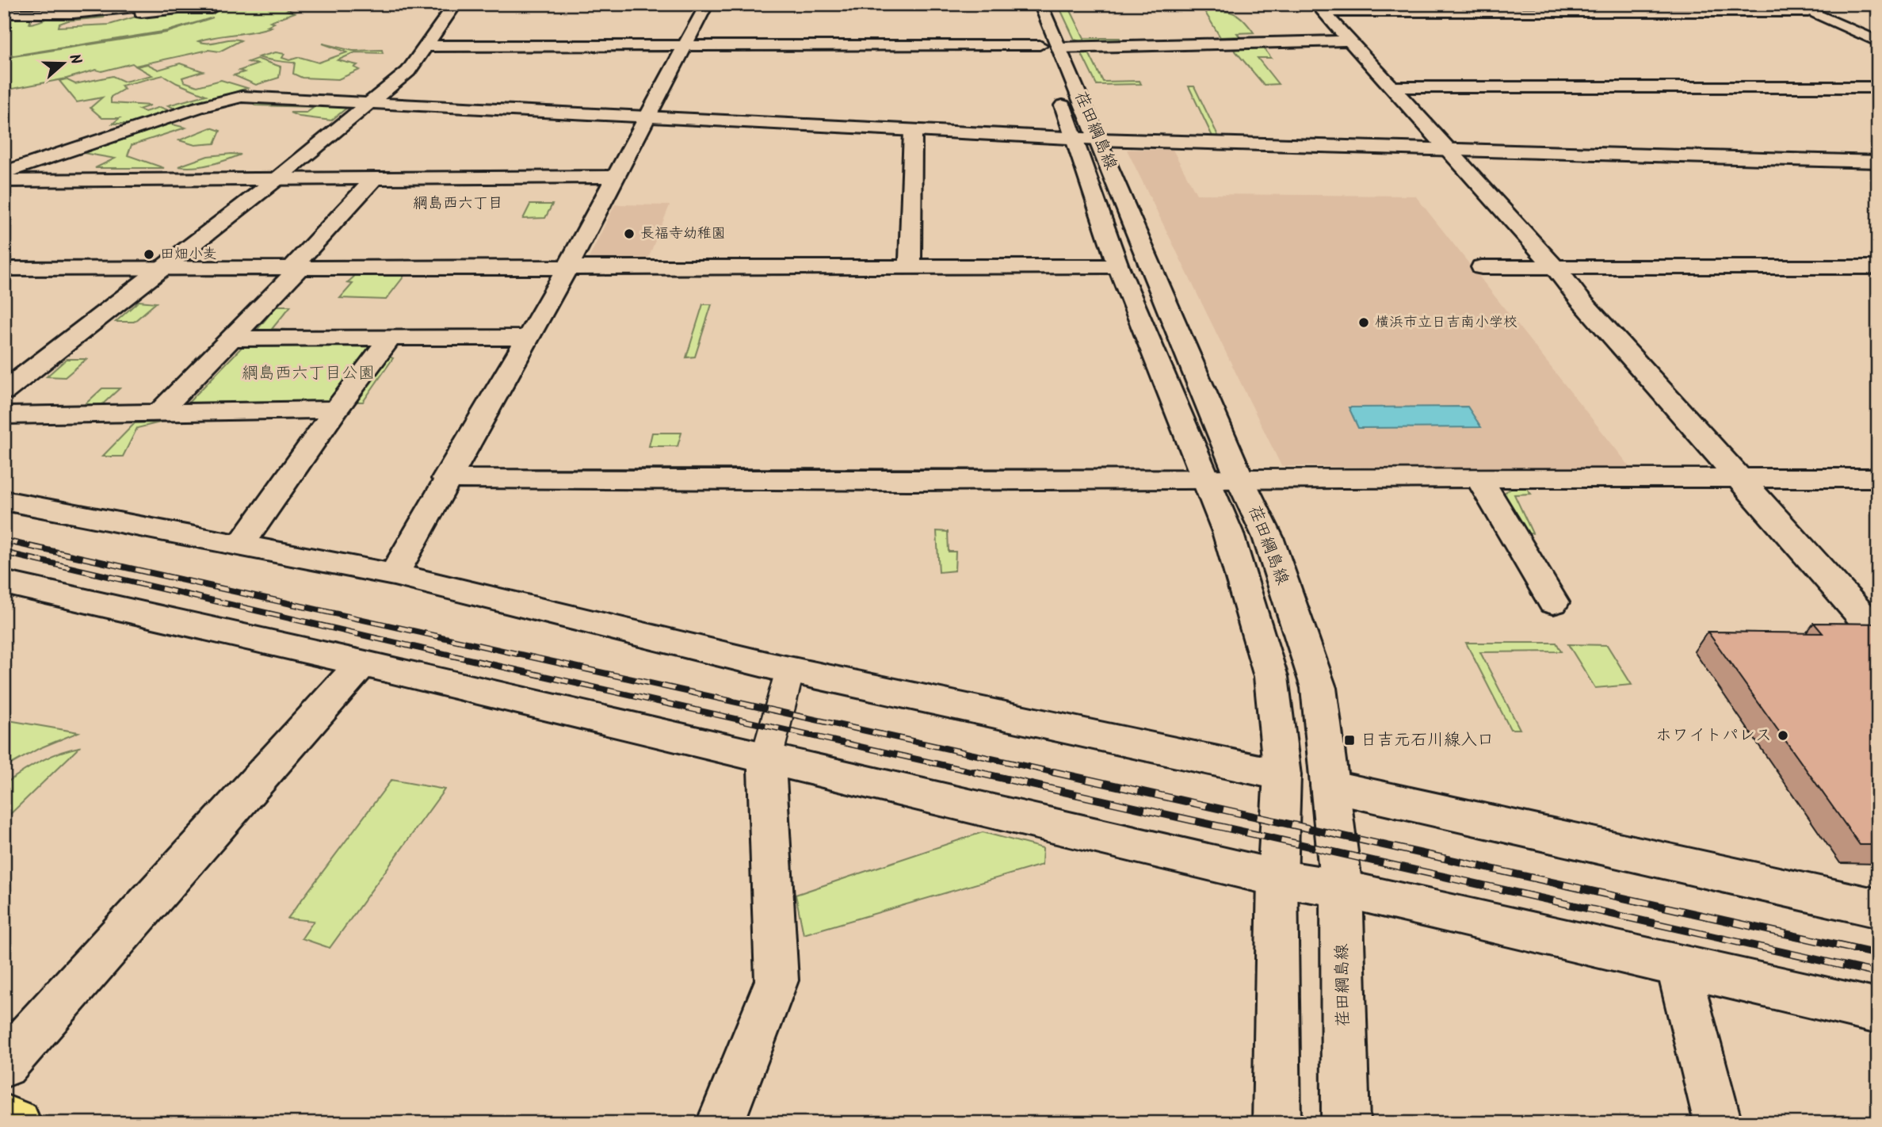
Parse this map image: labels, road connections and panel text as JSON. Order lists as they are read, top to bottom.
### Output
{
  "streets": {
    "street": ["荏田綱島線"]
  },
  "districts": ["綱島西六丁目"],
  "parks": ["綱島西六丁目公園"],
  "places": {
    "other": [
      "長福寺幼稚園",
      "田畑小麦",
      "横浜市立日吉南小学校",
      "ホワイトパレス"
    ],
    "transit": ["日吉元石川線入口"]
  },
  "north": "right"
}
